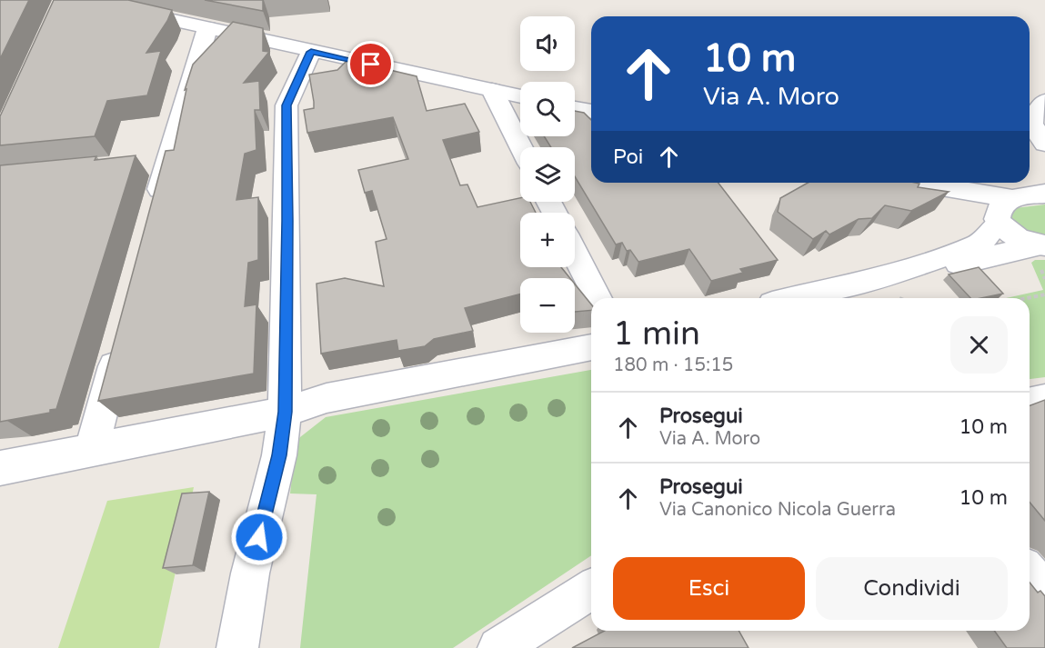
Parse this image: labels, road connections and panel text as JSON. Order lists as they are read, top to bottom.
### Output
{
  "page": {
    "map_buttons": ["+", "−"],
    "turn": ["10 m", "Via A. Moro"],
    "then": "Poi",
    "heading": ["1 min", "180 m · 15:15"],
    "list": [
      {
        "name": "Prosegui",
        "note": "Via A. Moro",
        "value": "10 m"
      },
      {
        "name": "Prosegui",
        "note": "Via Canonico Nicola Guerra",
        "value": "10 m"
      }
    ],
    "buttons": ["Esci", "Condividi"]
  }
}
